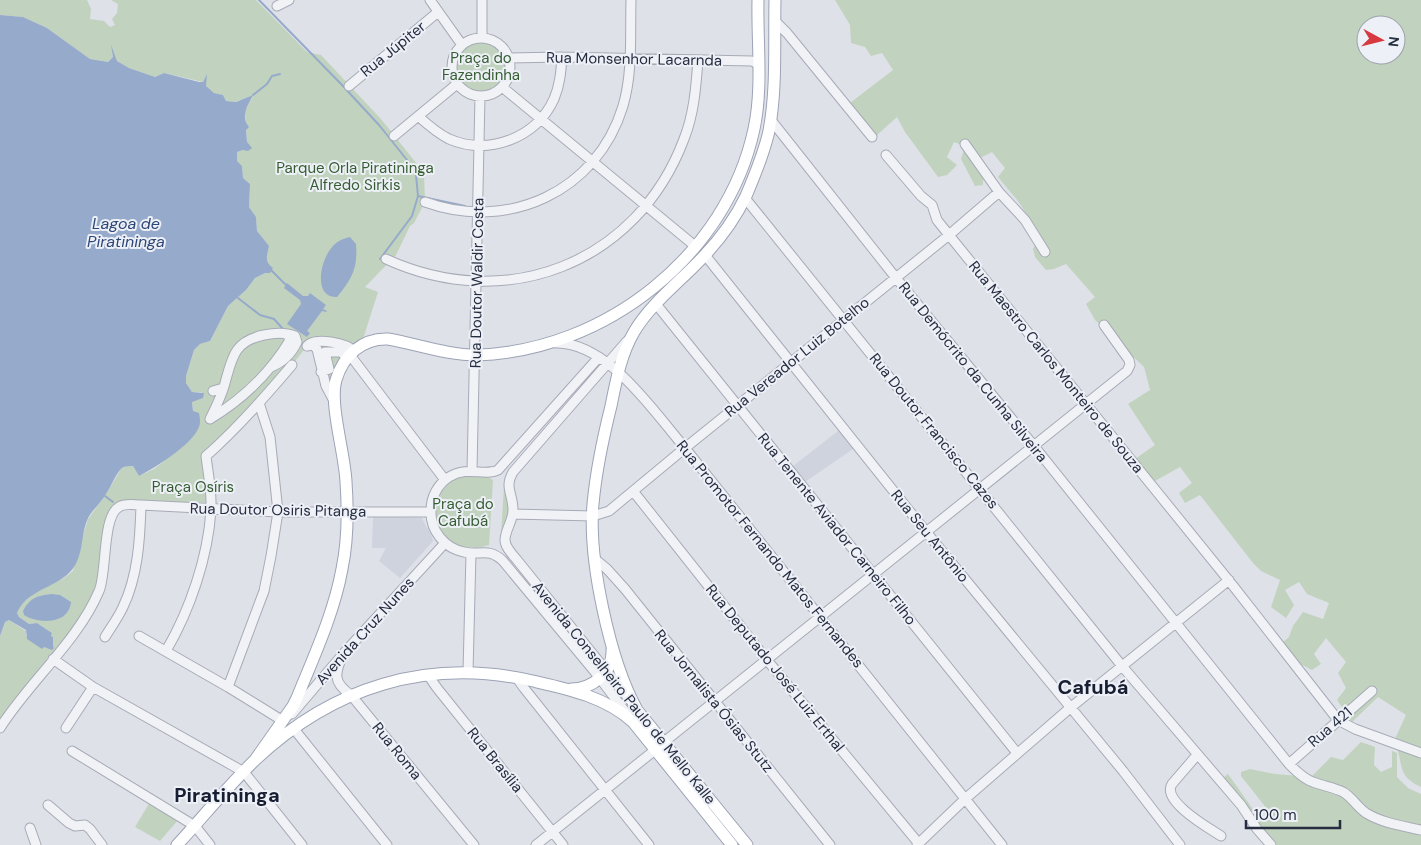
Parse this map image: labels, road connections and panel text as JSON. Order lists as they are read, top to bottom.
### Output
{
  "streets": {
    "main road": ["Avenida Conselheiro Paulo de Mello Kalle"],
    "street": [
      "Rua Júpiter",
      "Rua Monsenhor Lacarnda",
      "Rua Doutor Waldir Costa",
      "Rua Vereador Luiz Botelho",
      "Rua Maestro Carlos Monteiro de Souza",
      "Rua Demócrito da Cunha Silveira",
      "Rua Doutor Francisco Cazes",
      "Rua Doutor Osiris Pitanga",
      "Rua Tenente Aviador Carneiro Filho",
      "Rua Seu Antônio",
      "Rua Promotor Fernando Matos Fernandes",
      "Avenida Cruz Nunes",
      "Rua Deputado José Luiz Erthal",
      "Rua Jornalista Ósias Stutz",
      "Rua 421",
      "Rua Roma",
      "Rua Brasília"
    ]
  },
  "crossings": [
    ["Rua Monsenhor Lacarnda", "Rua Doutor Waldir Costa"],
    ["Rua Vereador Luiz Botelho", "Rua Maestro Carlos Monteiro de Souza"],
    ["Rua Vereador Luiz Botelho", "Rua Demócrito da Cunha Silveira"],
    ["Rua Vereador Luiz Botelho", "Rua Doutor Francisco Cazes"],
    ["Rua Vereador Luiz Botelho", "Rua Tenente Aviador Carneiro Filho"],
    ["Rua Vereador Luiz Botelho", "Rua Seu Antônio"],
    ["Rua Vereador Luiz Botelho", "Rua Promotor Fernando Matos Fernandes"],
    ["Rua Vereador Luiz Botelho", "Rua Deputado José Luiz Erthal"],
    ["Rua Maestro Carlos Monteiro de Souza", "Rua 421"],
    ["Rua Demócrito da Cunha Silveira", "Rua 421"],
    ["Avenida Cruz Nunes", "Rua Roma"]
  ],
  "districts": ["Cafubá", "Piratininga"],
  "water": ["Lagoa de Piratininga"],
  "parks": [
    "Praça do Fazendinha",
    "Parque Orla Piratininga Alfredo Sirkis",
    "Praça Osíris",
    "Praça do Cafubá"
  ],
  "scale_bar": "100 m",
  "north": "right"
}
